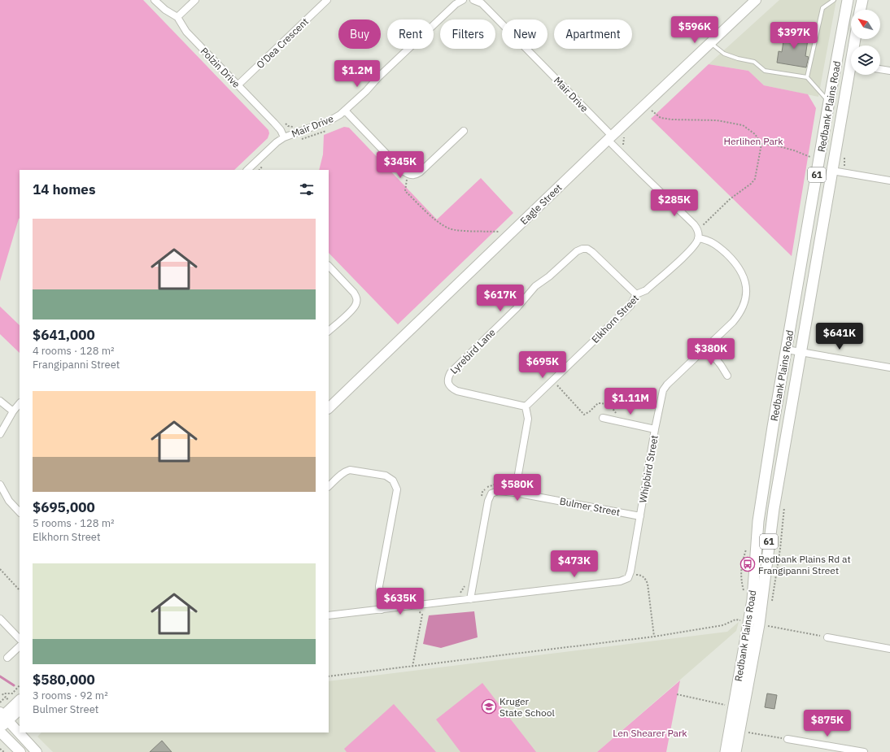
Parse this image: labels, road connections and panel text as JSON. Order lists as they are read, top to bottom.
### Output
{
  "streets": {
    "main road": ["Redbank Plains Road", "61"],
    "street": [
      "O'Dea Crescent",
      "Polzin Drive",
      "Mair Drive",
      "Eagle Street",
      "Elkhorn Street",
      "Lyrebird Lane",
      "Whipbird Street",
      "Bulmer Street"
    ]
  },
  "crossings": [
    ["O'Dea Crescent", "Polzin Drive"],
    ["Polzin Drive", "Mair Drive"],
    ["Mair Drive", "Eagle Street"],
    ["Elkhorn Street", "Lyrebird Lane"],
    ["Elkhorn Street", "Whipbird Street"],
    ["Whipbird Street", "Bulmer Street"]
  ],
  "parks": ["Herlihen Park", "Len Shearer Park"],
  "places": {
    "bus stop": ["Redbank Plains Rd at Frangipanni Street"],
    "school or university": ["Kruger State School"]
  },
  "north": "top left",
  "page": {
    "price": [
      "$596K",
      "$397K",
      "$1.2M",
      "$345K",
      "$285K",
      "$617K",
      "$641K",
      "$380K",
      "$695K",
      "$1.11M",
      "$580K",
      "$473K",
      "$635K",
      "$875K"
    ],
    "chip": [
      "Buy",
      "Rent",
      "Filters",
      "New",
      "Apartment"
    ],
    "heading": "14 homes",
    "list": [
      {
        "name": "$641,000",
        "note": "4 rooms · 128 m² · Frangipanni Street"
      },
      {
        "name": "$695,000",
        "note": "5 rooms · 128 m² · Elkhorn Street"
      },
      {
        "name": "$580,000",
        "note": "3 rooms · 92 m² · Bulmer Street"
      }
    ]
  }
}
